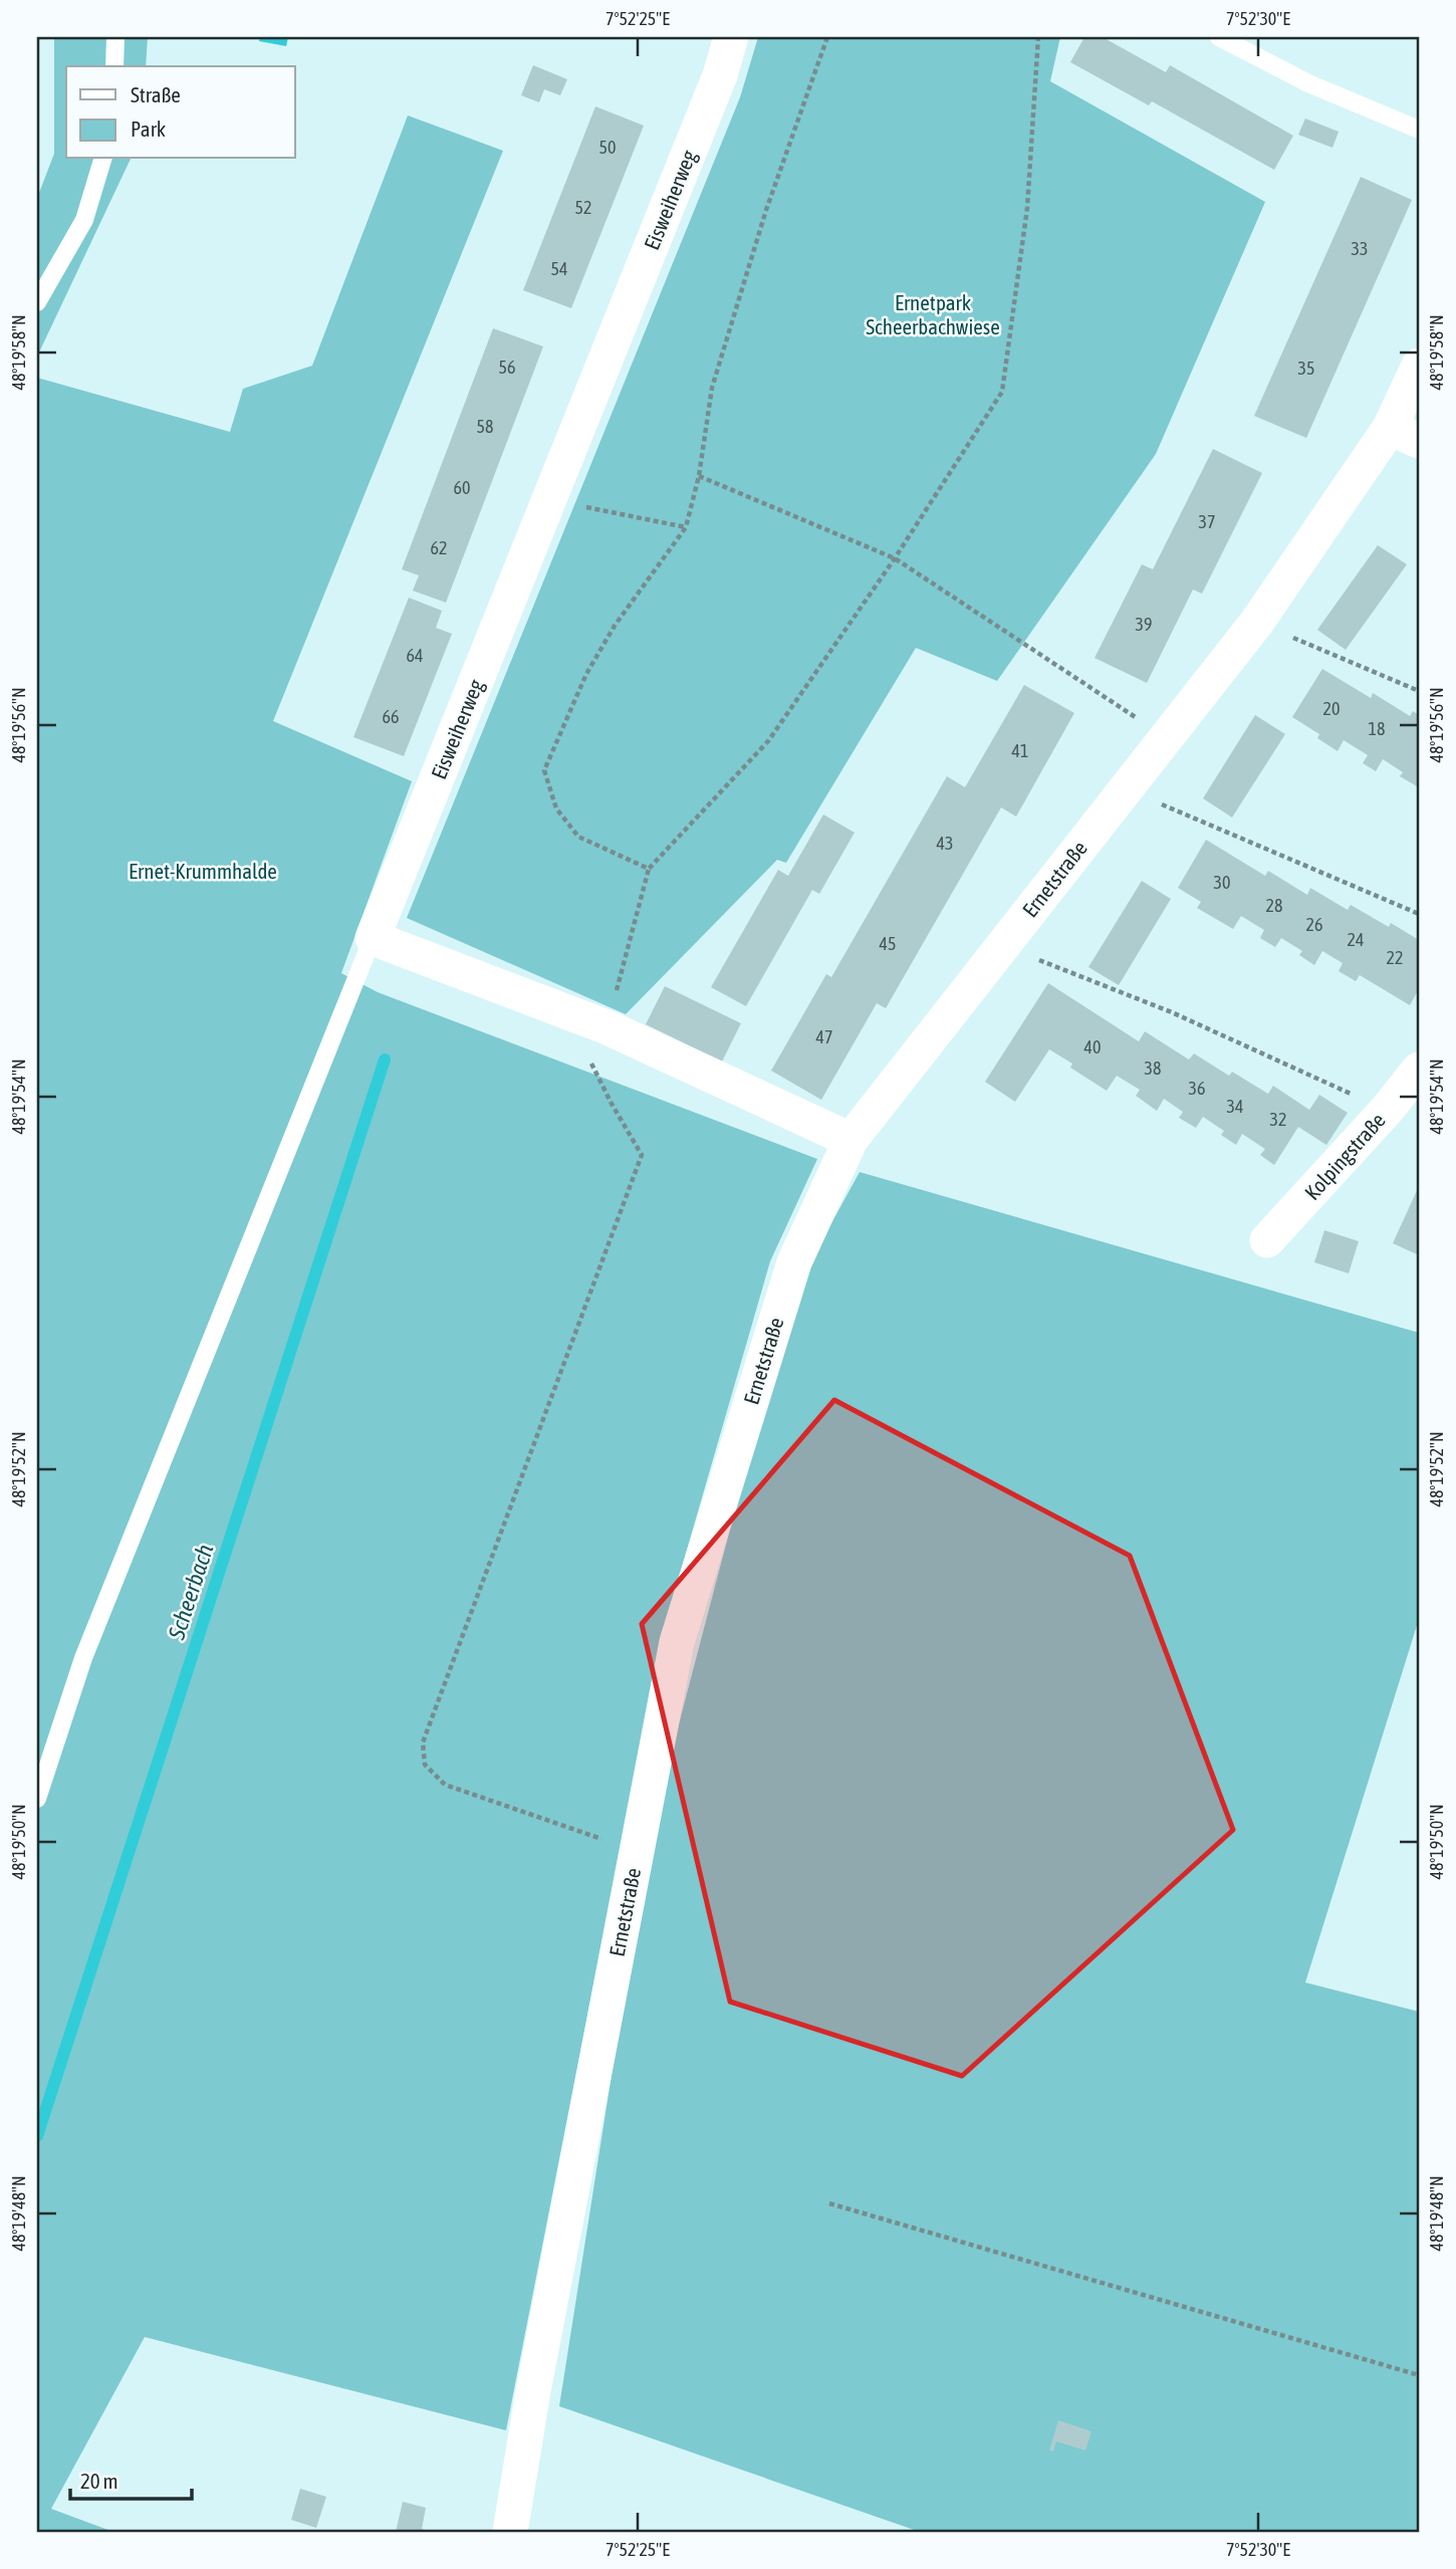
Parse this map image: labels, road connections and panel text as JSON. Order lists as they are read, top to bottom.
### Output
{
  "streets": {
    "street": ["Eisweiherweg", "Ernetstraße", "Kolpingstraße"]
  },
  "water": ["Scheerbach"],
  "parks": ["Ernetpark Scheerbachwiese", "Ernet-Krummhalde"],
  "house_numbers": [
    "50",
    "52",
    "33",
    "54",
    "56",
    "35",
    "58",
    "60",
    "37",
    "62",
    "39",
    "64",
    "20",
    "66",
    "18",
    "41",
    "43",
    "30",
    "28",
    "26",
    "24",
    "45",
    "22",
    "47",
    "40",
    "38",
    "36",
    "34",
    "32"
  ],
  "legend": ["Straße", "Park"],
  "scale_bar": "20 m",
  "coordinates": [
    "7°52'25\"E",
    "7°52'30\"E",
    "48°19'58\"N",
    "48°19'56\"N",
    "48°19'54\"N",
    "48°19'52\"N",
    "48°19'50\"N",
    "48°19'48\"N"
  ]
}
